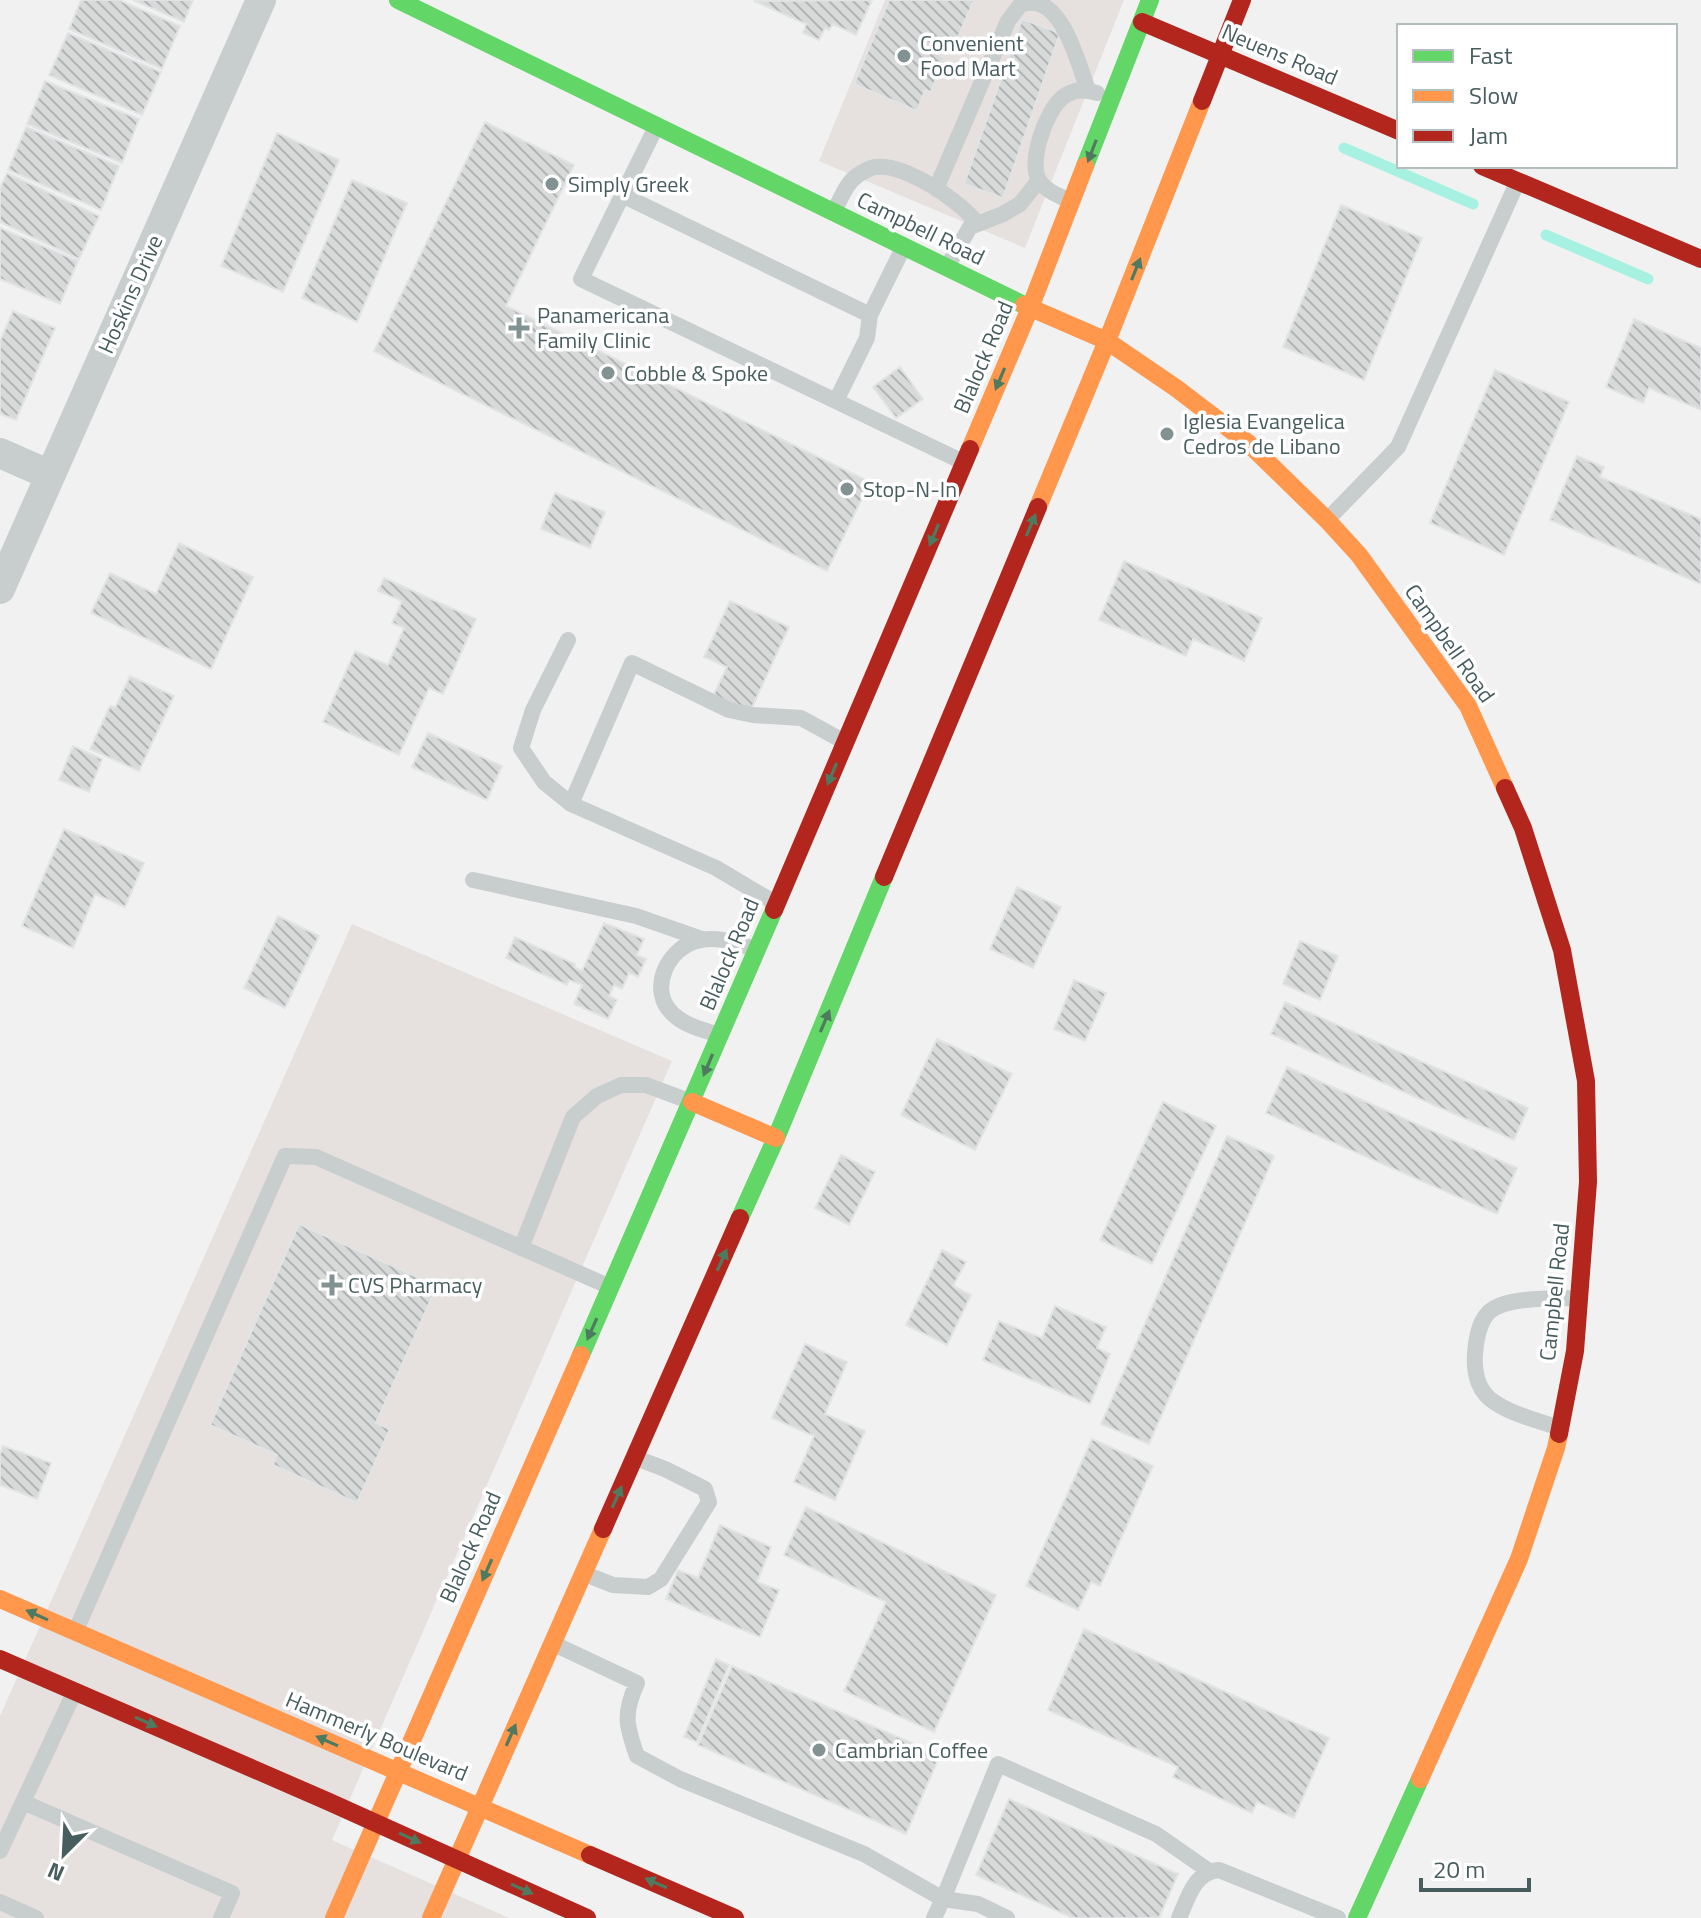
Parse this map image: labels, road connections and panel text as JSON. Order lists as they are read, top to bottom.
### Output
{
  "streets": {
    "main road": [
      "Neuens Road",
      "Campbell Road",
      "Blalock Road",
      "Hammerly Boulevard"
    ],
    "street": ["Hoskins Drive"]
  },
  "crossings": [
    ["Neuens Road", "Blalock Road"],
    ["Campbell Road", "Blalock Road"],
    ["Blalock Road", "Hammerly Boulevard"]
  ],
  "places": {
    "other": [
      "Convenient Food Mart",
      "Simply Greek",
      "Cobble & Spoke",
      "Iglesia Evangelica Cedros de Libano",
      "Stop-N-In",
      "Cambrian Coffee"
    ],
    "health": ["Panamericana Family Clinic", "CVS Pharmacy"]
  },
  "legend": ["Fast", "Slow", "Jam"],
  "scale_bar": "20 m",
  "north": "bottom left"
}
